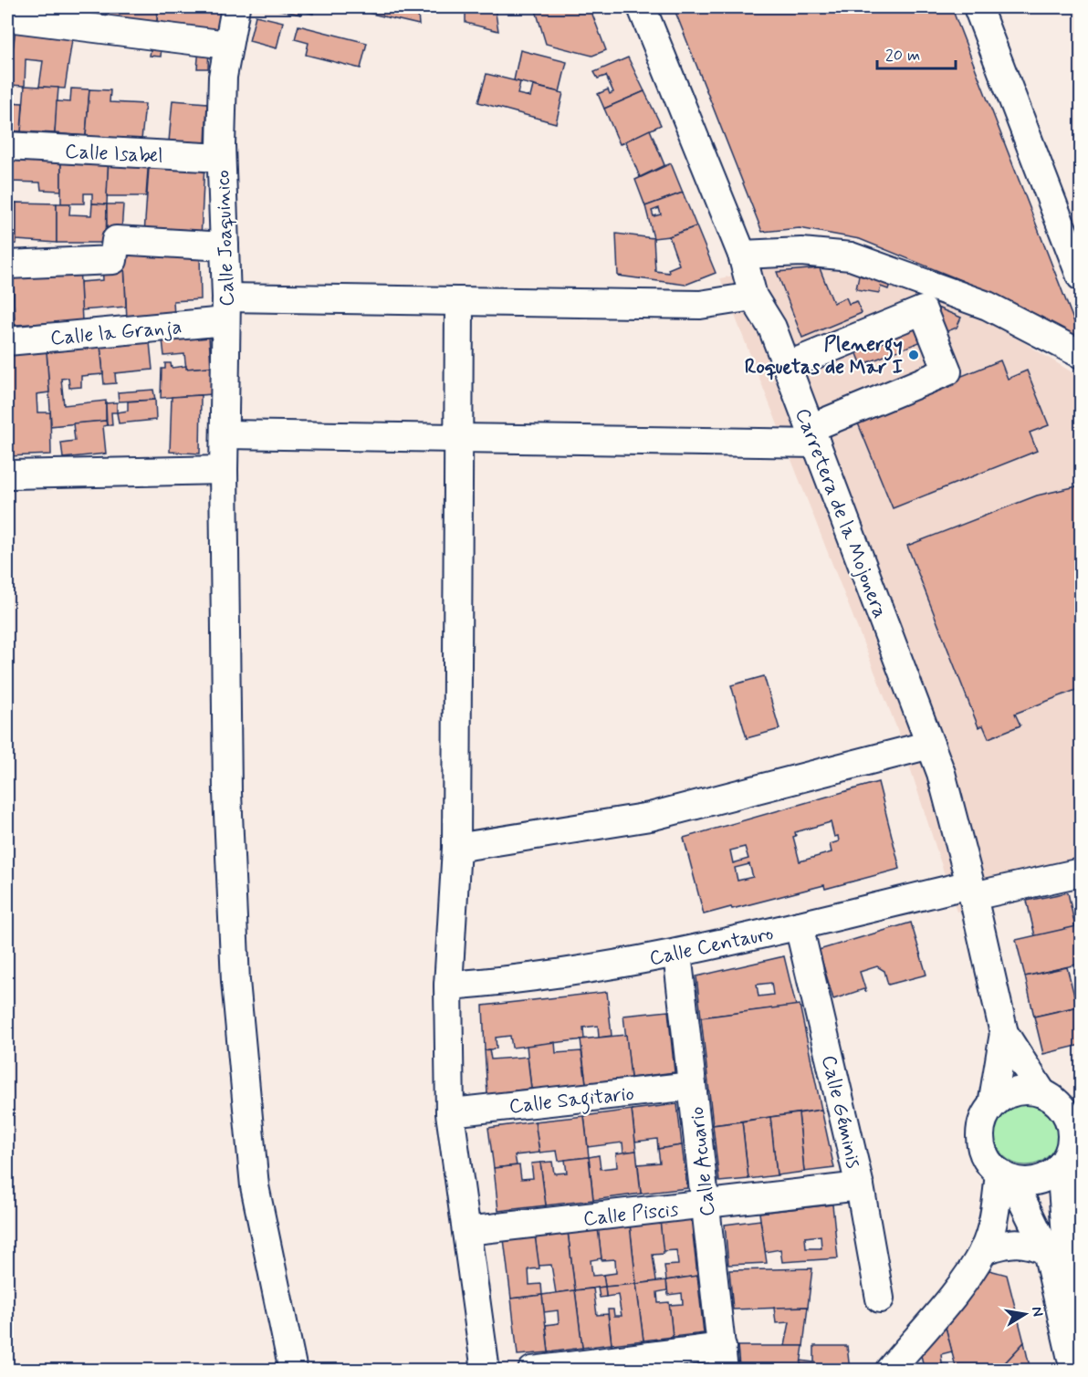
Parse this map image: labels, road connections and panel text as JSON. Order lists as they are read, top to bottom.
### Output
{
  "streets": {
    "street": [
      "Calle Isabel",
      "Calle Joaquinico",
      "Calle la Granja",
      "Carretera de la Mojonera",
      "Calle Centauro",
      "Calle Sagitario",
      "Calle Géminis",
      "Calle Acuario",
      "Calle Piscis"
    ]
  },
  "crossings": [
    ["Calle Isabel", "Calle Joaquinico"],
    ["Calle Joaquinico", "Calle la Granja"],
    ["Calle la Granja", "Carretera de la Mojonera"],
    ["Carretera de la Mojonera", "Calle Centauro"],
    ["Calle Centauro", "Calle Géminis"],
    ["Calle Centauro", "Calle Acuario"],
    ["Calle Sagitario", "Calle Acuario"],
    ["Calle Géminis", "Calle Piscis"],
    ["Calle Acuario", "Calle Piscis"]
  ],
  "places": ["Plenergy Roquetas de Mar I"],
  "scale_bar": "20 m",
  "north": "right"
}
